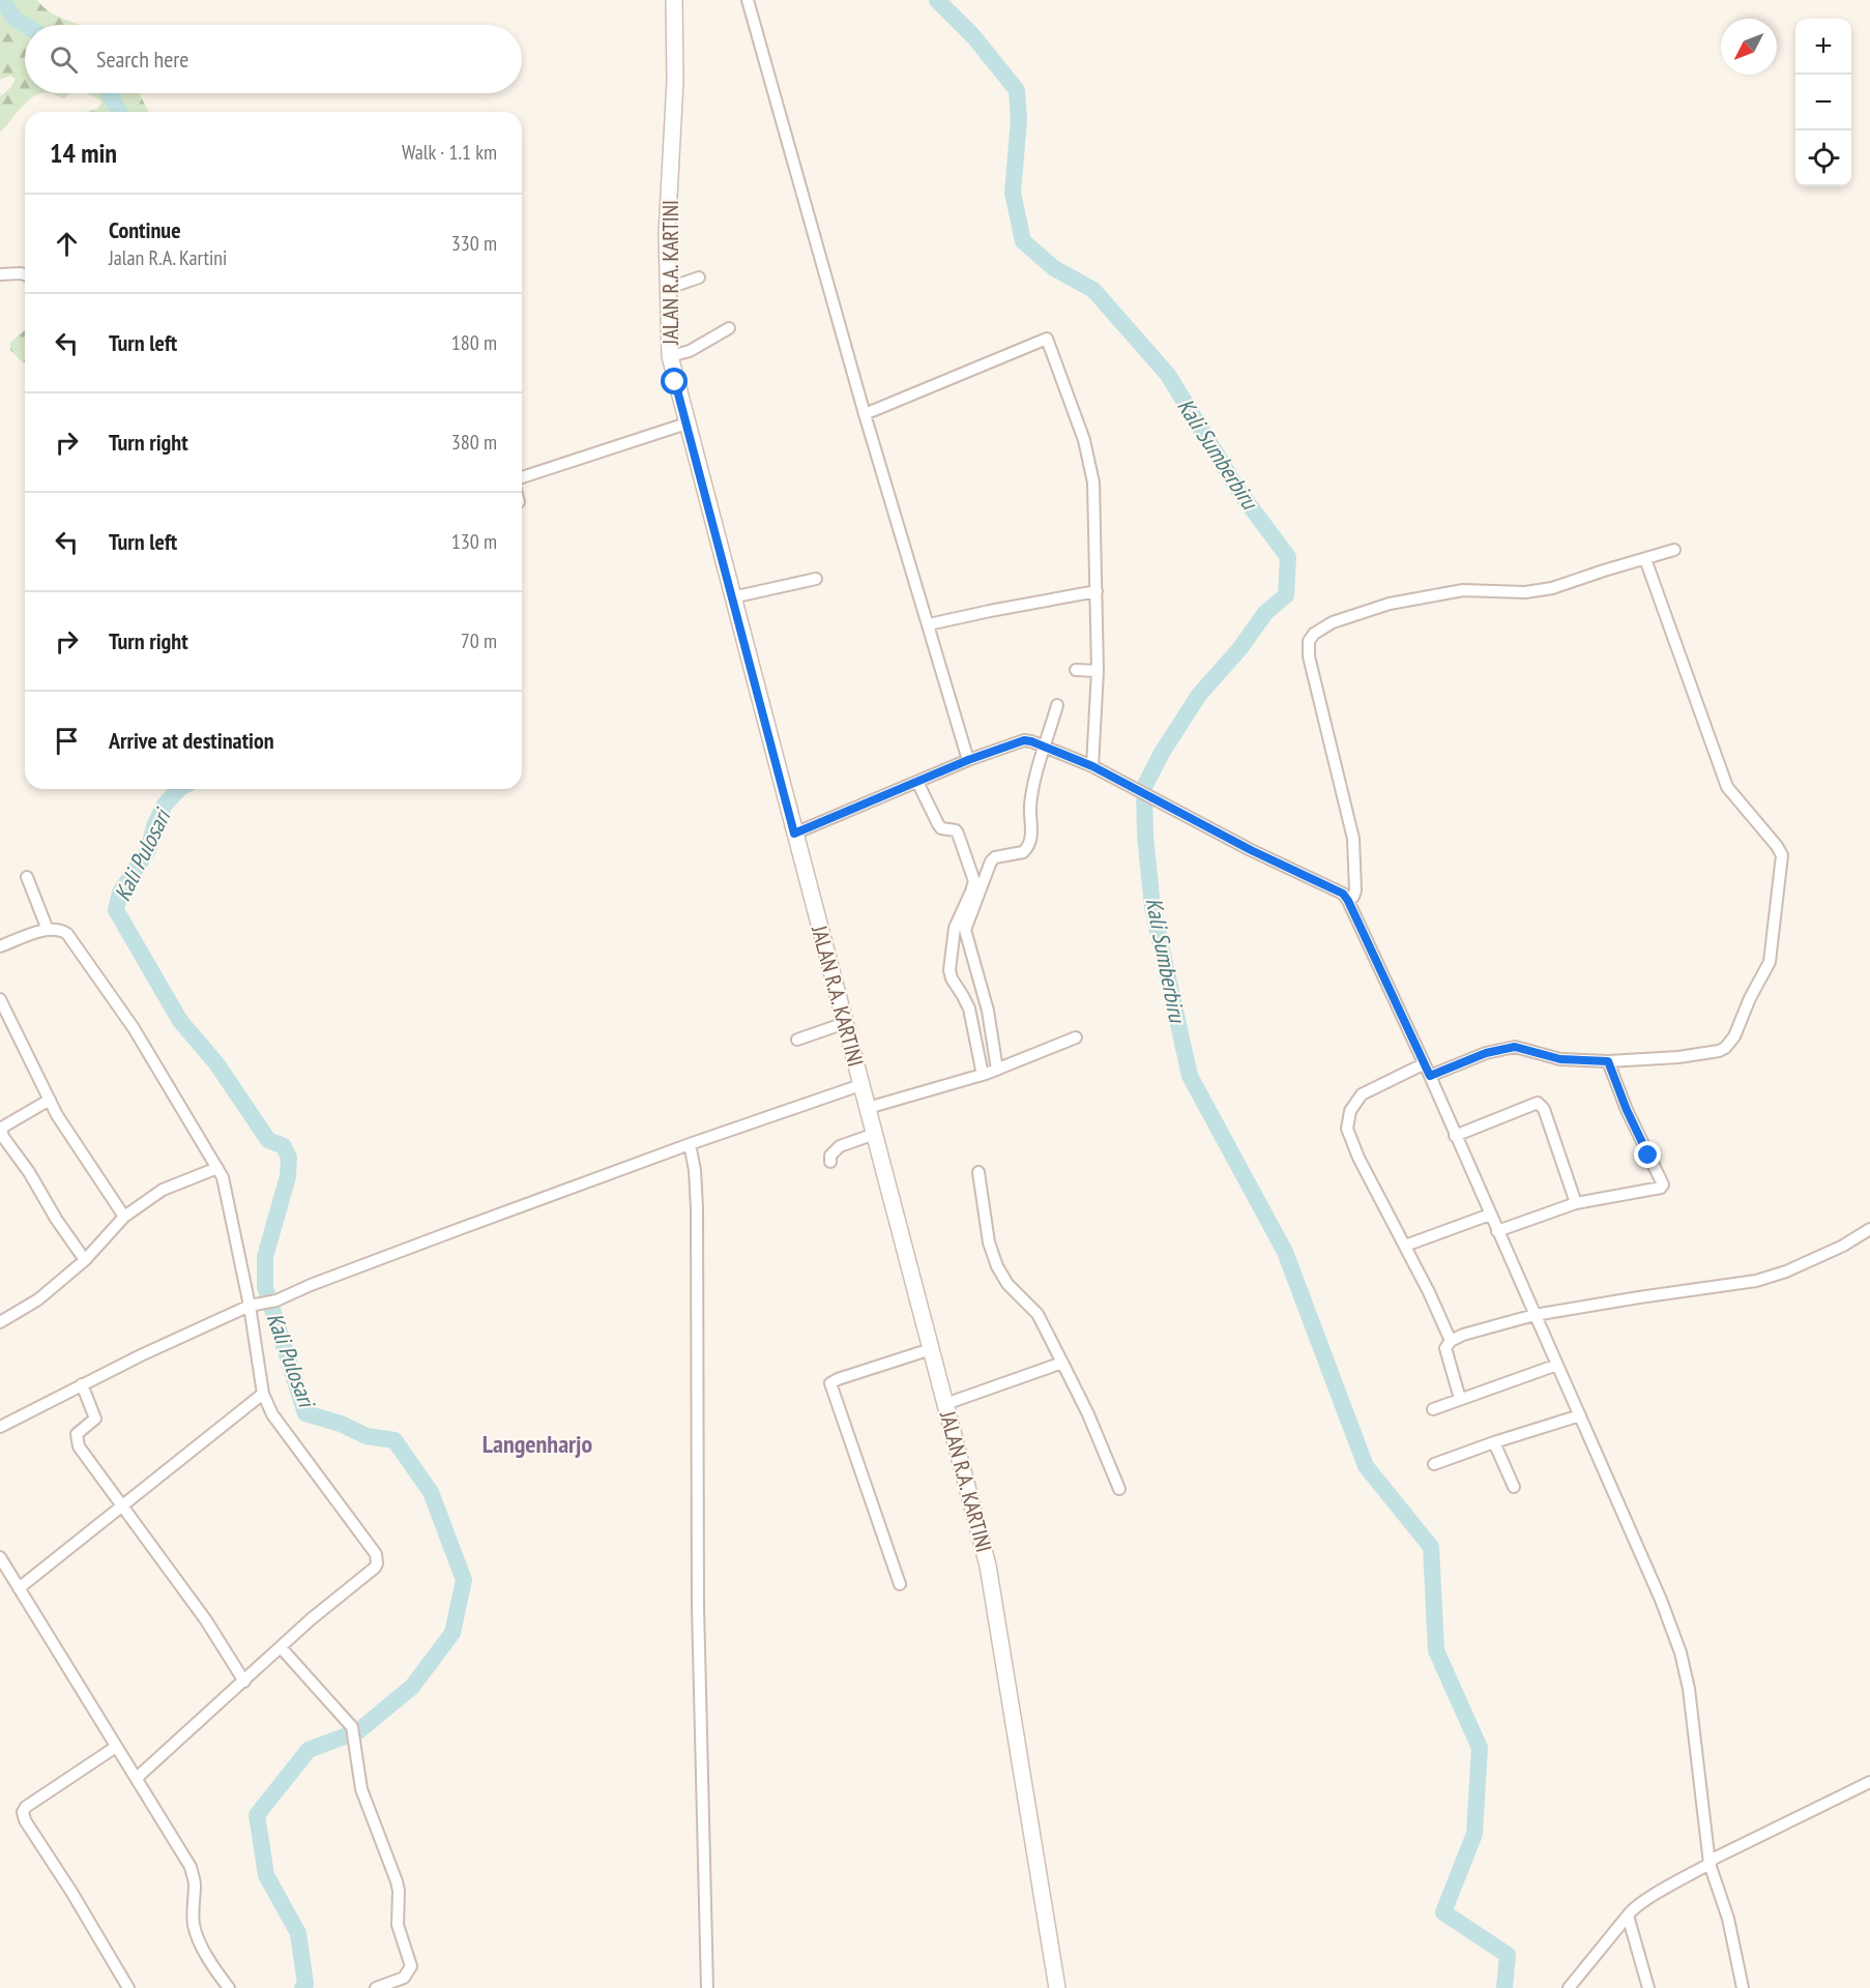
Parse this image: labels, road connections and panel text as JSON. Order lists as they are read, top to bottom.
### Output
{
  "streets": {
    "main road": ["JALAN R.A. KARTINI"]
  },
  "districts": ["Langenharjo"],
  "water": ["Kali Sumberbiru", "Kali Pulosari"],
  "north": "bottom left",
  "page": {
    "map_buttons": ["+", "−"],
    "search": "Search here",
    "heading": ["14 min", "Walk · 1.1 km"],
    "list": [
      ["Continue", "Jalan R.A. Kartini", "330 m"],
      ["Turn left", "180 m"],
      ["Turn right", "380 m"],
      ["Turn left", "130 m"],
      ["Turn right", "70 m"],
      "Arrive at destination"
    ]
  }
}
